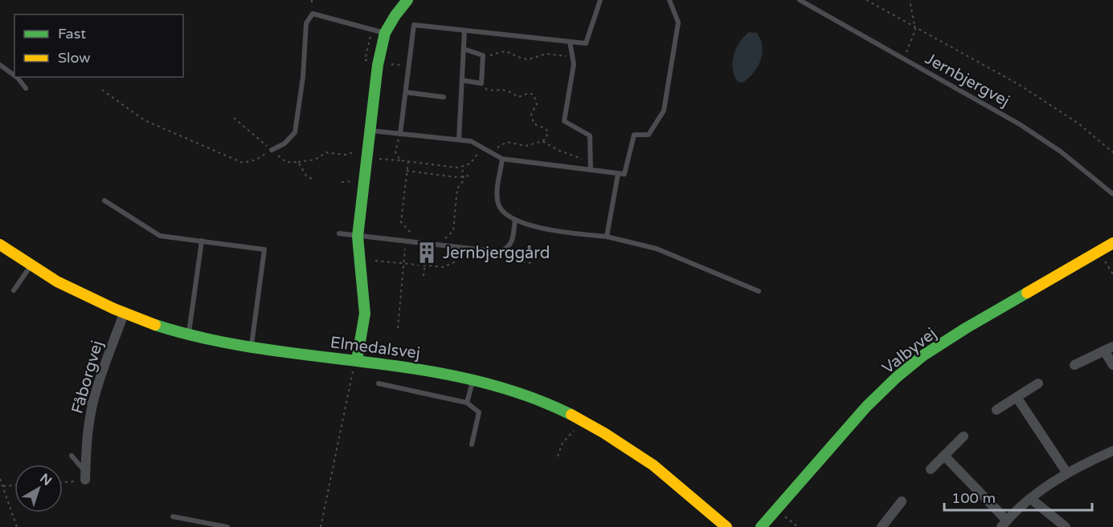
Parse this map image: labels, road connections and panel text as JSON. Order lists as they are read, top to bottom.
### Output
{
  "streets": {
    "street": ["Elmedalsvej", "Valbyvej", "Fåborgvej"],
    "lane": ["Jernbjergvej"]
  },
  "crossings": [
    ["Elmedalsvej", "Fåborgvej"]
  ],
  "places": {
    "building": ["Jernbjerggård"]
  },
  "legend": ["Fast", "Slow"],
  "scale_bar": "100 m",
  "north": "top right"
}
